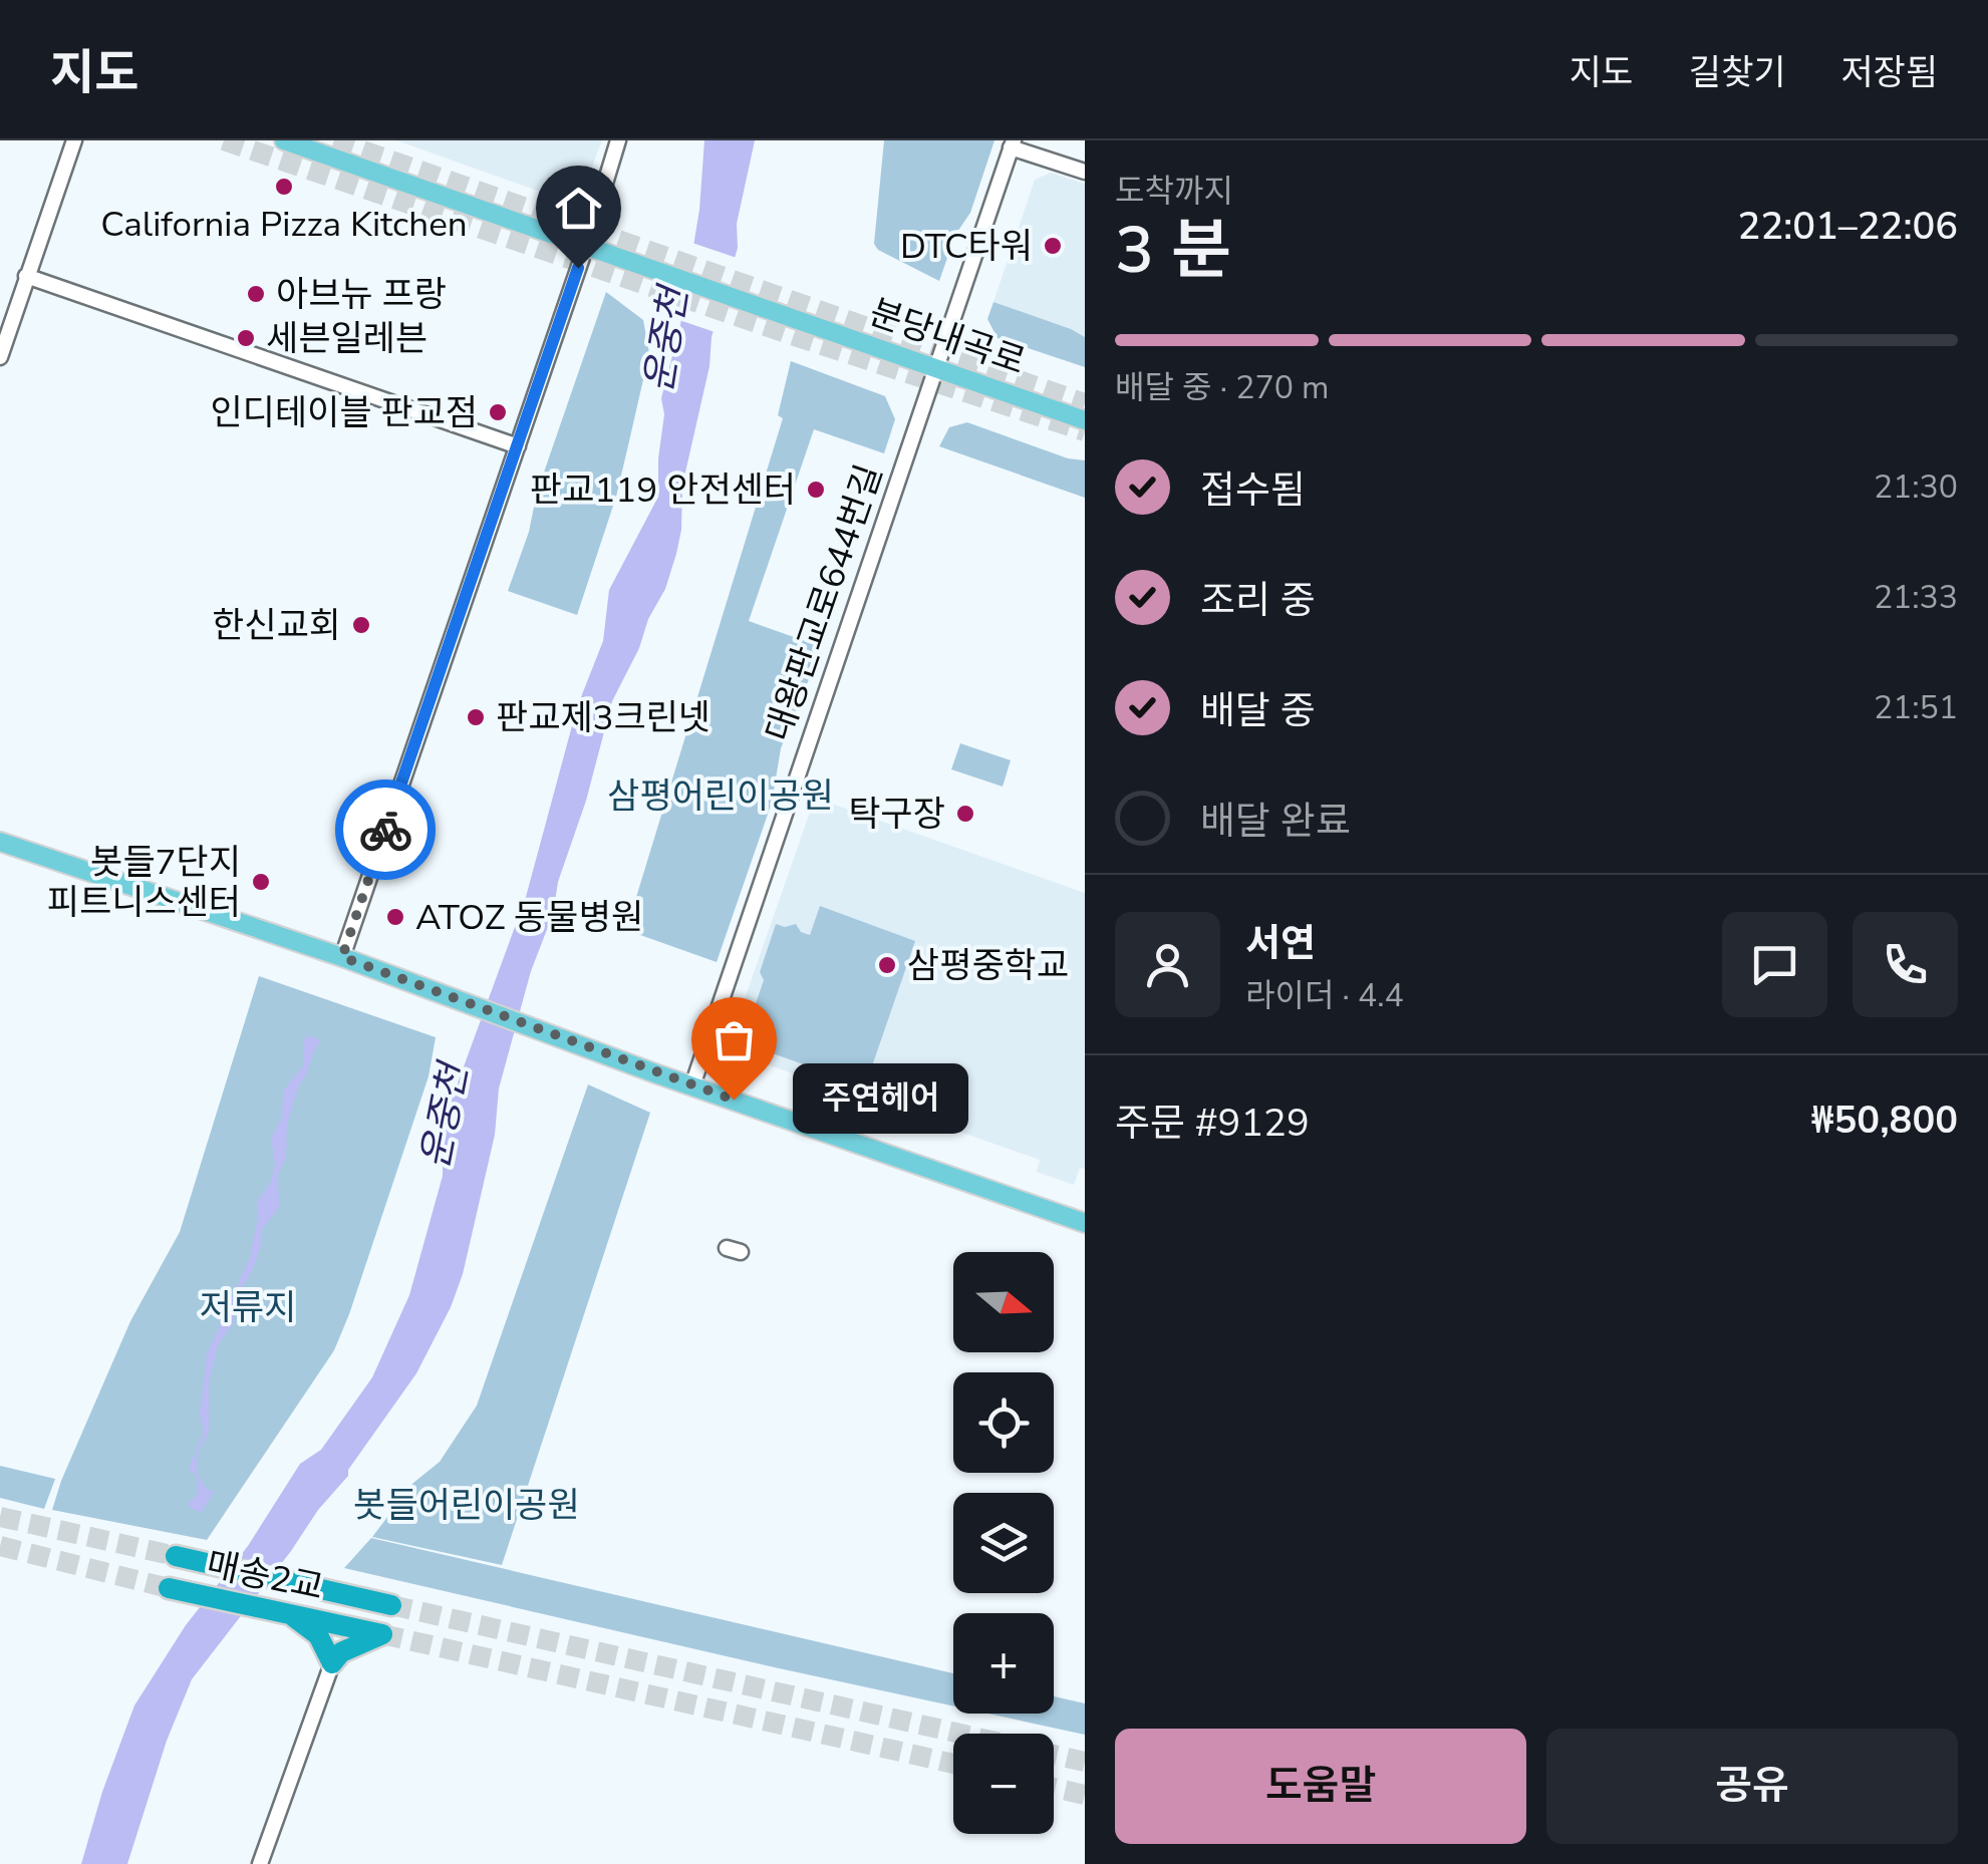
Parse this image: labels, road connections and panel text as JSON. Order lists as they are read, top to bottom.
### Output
{
  "streets": {
    "highway": ["매송2교"],
    "main road": ["분당내곡로"],
    "street": ["대왕판교로644번길"]
  },
  "crossings": [
    ["분당내곡로", "대왕판교로644번길"]
  ],
  "water": ["운중천"],
  "parks": ["삼평어린이공원", "저류지", "봇들어린이공원"],
  "places": [
    "California Pizza Kitchen",
    "DTC타워",
    "아브뉴 프랑",
    "세븐일레븐",
    "인디테이블 판교점",
    "판교119 안전센터",
    "한신교회",
    "판교제3크린넷",
    "탁구장",
    "봇들7단지 피트니스센터",
    "ATOZ 동물병원",
    "삼평중학교",
    "주연헤어"
  ],
  "north": "right",
  "page": {
    "header": "지도",
    "nav": ["지도", "길찾기", "저장됨"],
    "heading": ["3 분", "도착까지", "22:01–22:06"],
    "panel": [
      "서연",
      "라이더 · 4.4",
      "주문 #9129",
      "₩50,800"
    ],
    "bar": "배달 중 · 270 m",
    "list": [
      ["접수됨", "21:30"],
      ["조리 중", "21:33"],
      ["배달 중", "21:51"],
      "배달 완료"
    ],
    "bubble": "주연헤어",
    "map_buttons": ["+", "−"],
    "buttons": ["도움말", "공유"]
  }
}
